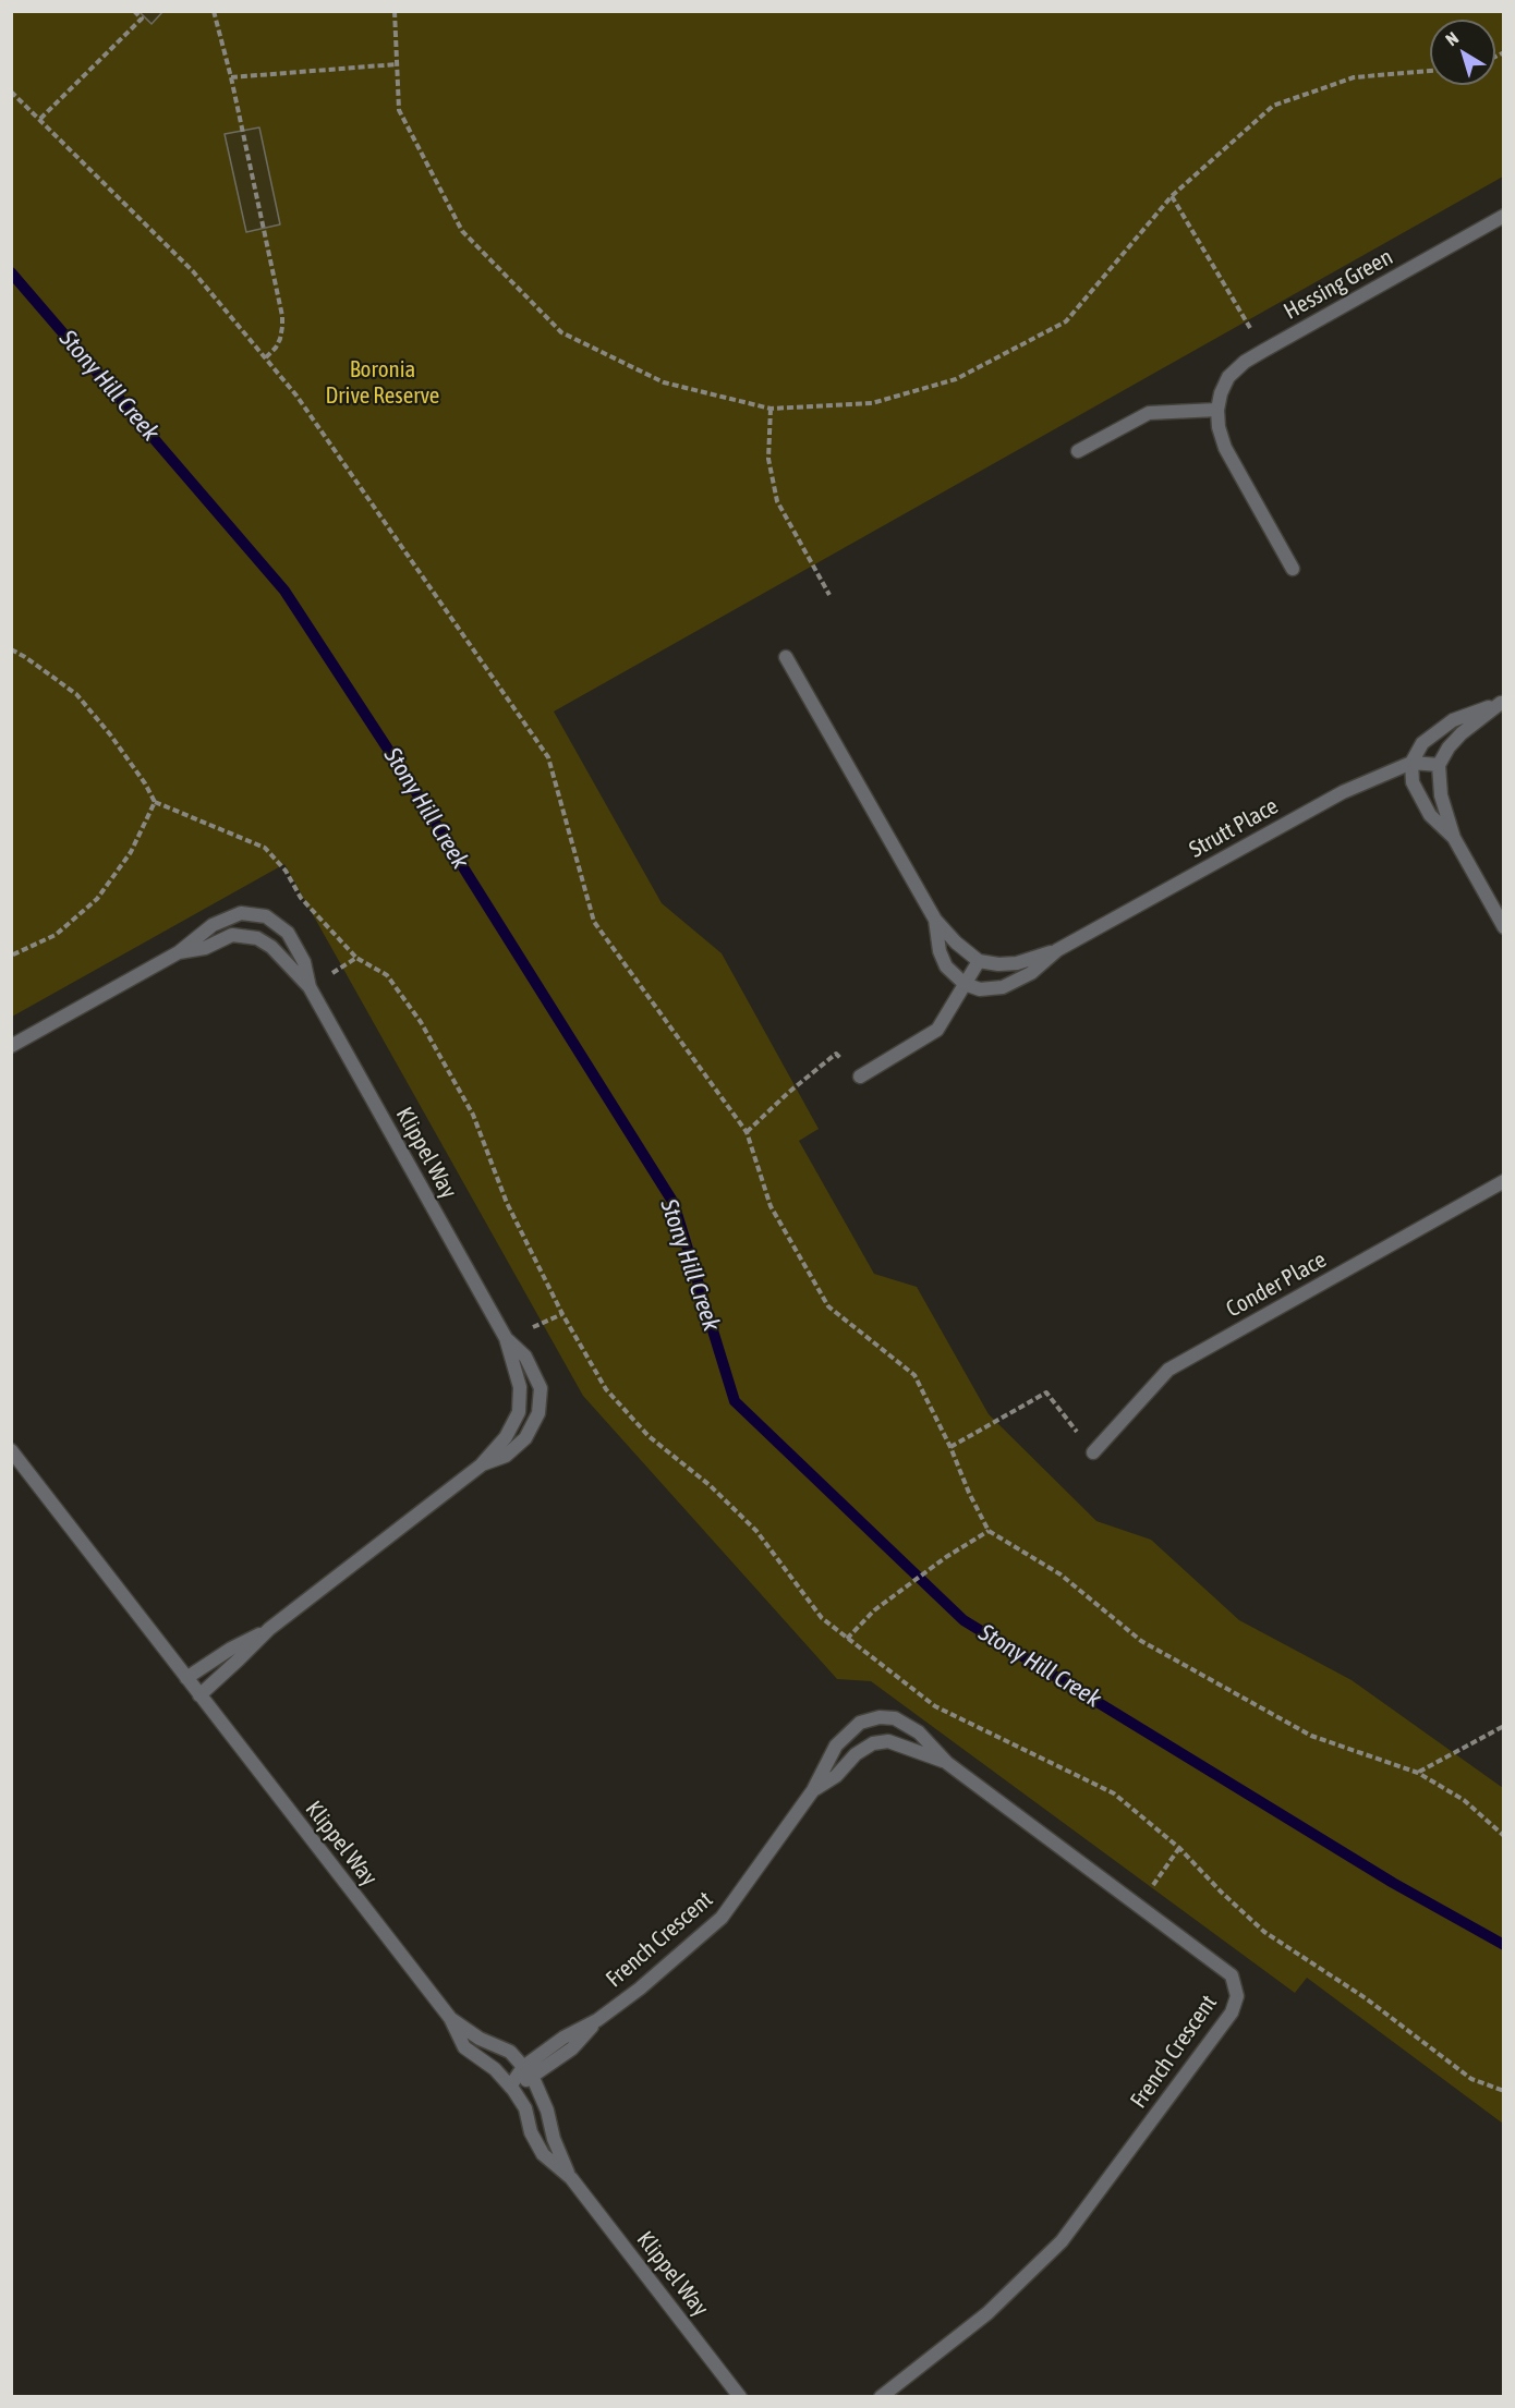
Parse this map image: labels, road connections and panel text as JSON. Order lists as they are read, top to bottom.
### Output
{
  "streets": {
    "street": [
      "Hessing Green",
      "Strutt Place",
      "Klippel Way",
      "Conder Place",
      "French Crescent"
    ]
  },
  "crossings": [
    ["Klippel Way", "French Crescent"]
  ],
  "water": ["Stony Hill Creek"],
  "parks": ["Boronia Drive Reserve"],
  "north": "top left"
}
